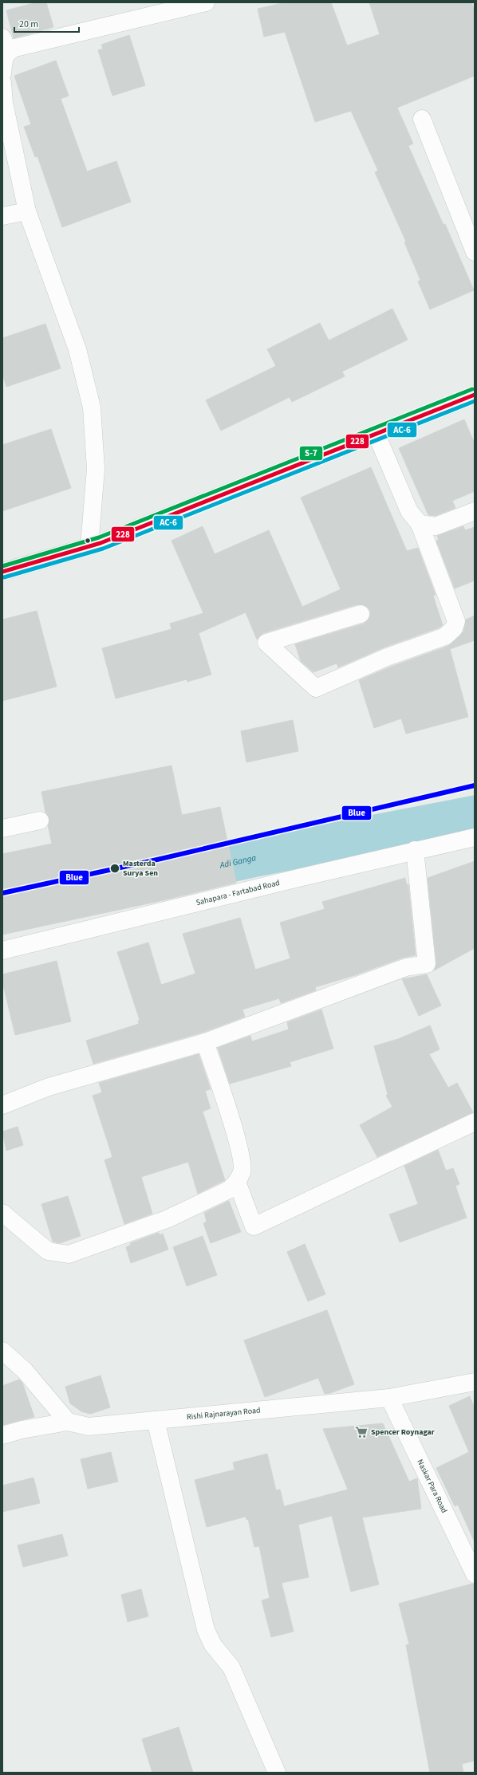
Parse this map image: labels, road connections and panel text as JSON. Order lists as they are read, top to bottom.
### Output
{
  "streets": {
    "street": ["Sahapara - Fartabad Road", "Rishi Rajnarayan Road", "Naskar Para Road"]
  },
  "crossings": [
    ["Rishi Rajnarayan Road", "Naskar Para Road"]
  ],
  "water": ["Adi Ganga"],
  "places": {
    "other": ["Masterda Surya Sen"],
    "supermarket": ["Spencer Roynagar"]
  },
  "lines": [
    "transit line S-7",
    "transit line 228",
    "transit line AC-6",
    "transit line Blue"
  ],
  "scale_bar": "20 m"
}
